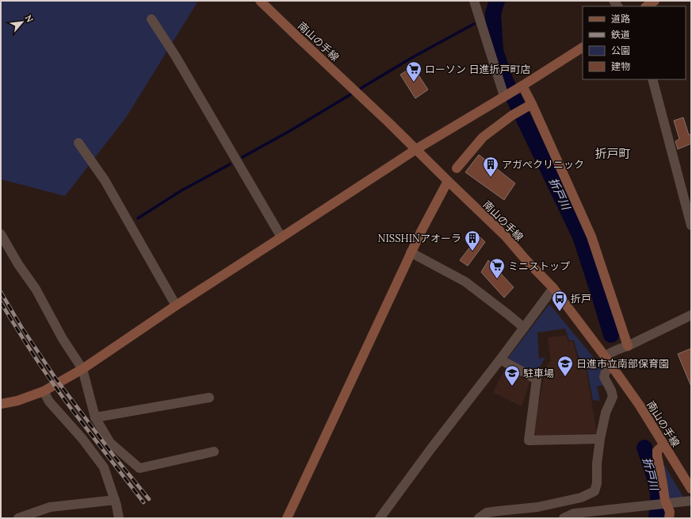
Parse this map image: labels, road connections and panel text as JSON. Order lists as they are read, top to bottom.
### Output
{
  "streets": {
    "street": ["南山の手線"]
  },
  "districts": ["折戸町"],
  "water": ["折戸川"],
  "places": {
    "supermarket": ["ローソン 日進折戸町店", "ミニストップ"],
    "building": ["アガぺクリニック", "NISSHINアオーラ"],
    "bus stop": ["折戸"],
    "school or university": ["日進市立南部保育園", "駐車場"]
  },
  "legend": [
    "道路",
    "鉄道",
    "公園",
    "建物"
  ],
  "north": "top right"
}
